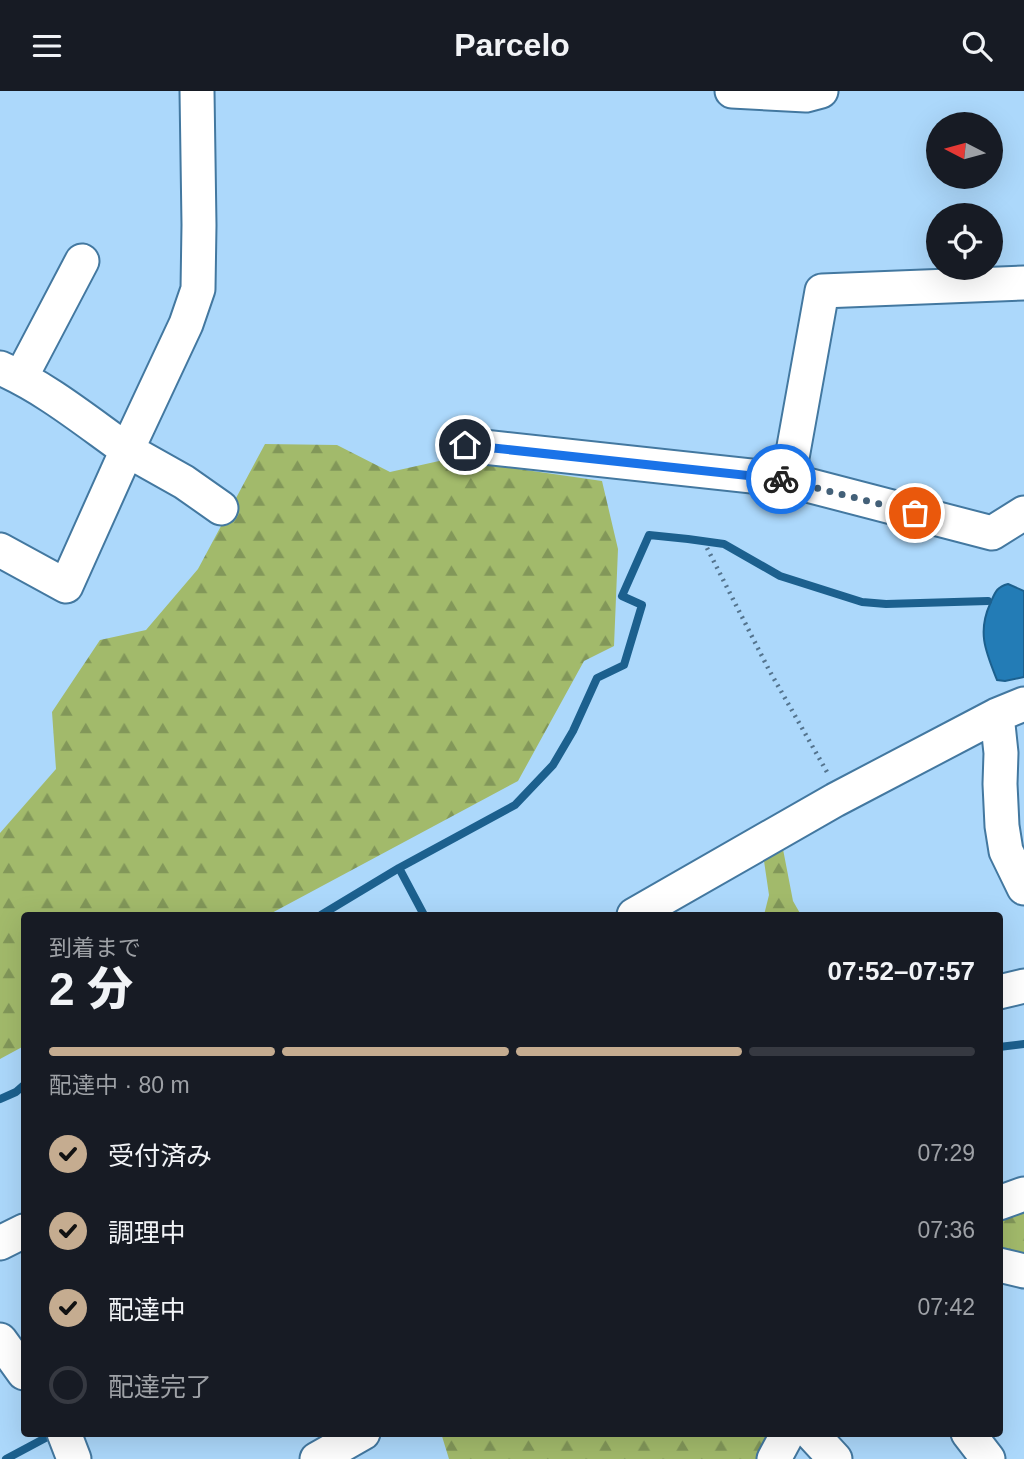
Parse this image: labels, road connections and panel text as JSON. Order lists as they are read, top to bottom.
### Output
{
  "north": "left",
  "page": {
    "header": "Parcelo",
    "heading": ["2 分", "到着まで", "07:52–07:57"],
    "bar": "配達中 · 80 m",
    "list": [
      ["受付済み", "07:29"],
      ["調理中", "07:36"],
      ["配達中", "07:42"],
      "配達完了"
    ]
  }
}
